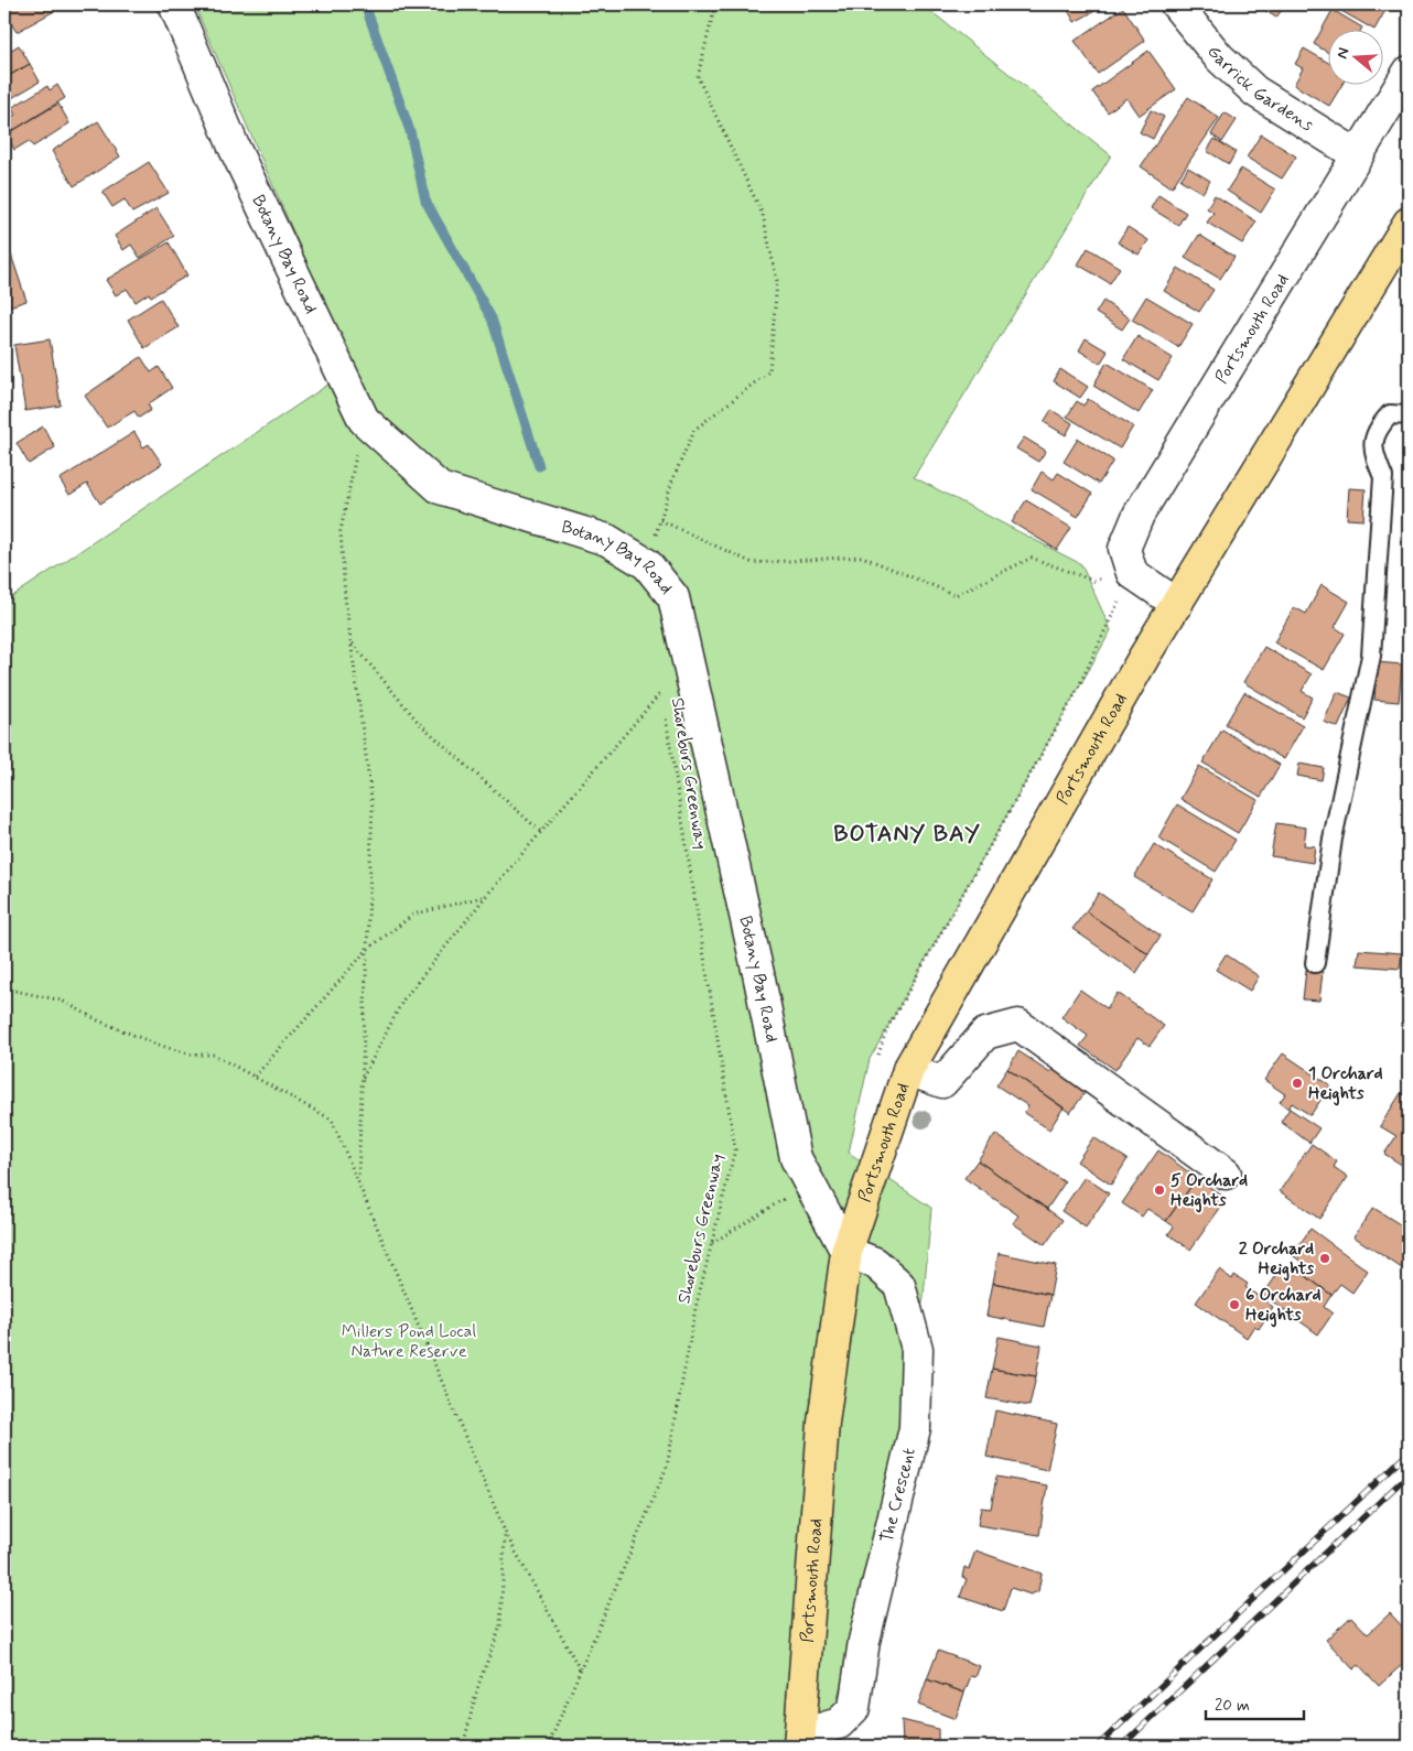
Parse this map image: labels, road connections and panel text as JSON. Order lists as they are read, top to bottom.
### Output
{
  "streets": {
    "main road": ["Portsmouth Road"],
    "street": ["Garrick Gardens", "Botany Bay Road", "The Crescent"],
    "path": ["Shoreburs Greenway"]
  },
  "crossings": [
    ["Garrick Gardens", "Portsmouth Road"],
    ["Botany Bay Road", "Portsmouth Road"],
    ["Botany Bay Road", "The Crescent"],
    ["Portsmouth Road", "The Crescent"]
  ],
  "districts": ["BOTANY BAY"],
  "parks": ["Millers Pond Local Nature Reserve"],
  "places": [
    "1 Orchard Heights",
    "5 Orchard Heights",
    "2 Orchard Heights",
    "6 Orchard Heights"
  ],
  "scale_bar": "20 m",
  "north": "left"
}
